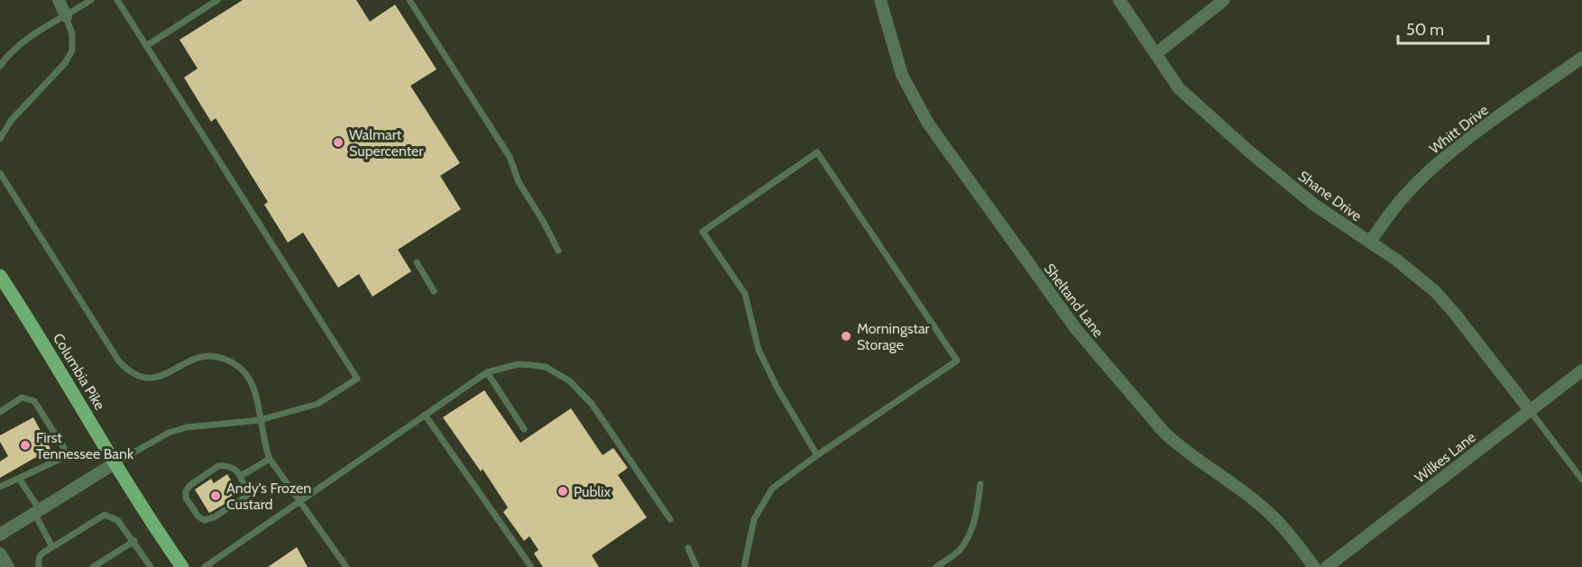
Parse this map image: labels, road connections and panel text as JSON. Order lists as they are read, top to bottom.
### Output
{
  "streets": {
    "main road": ["Columbia Pike"],
    "street": [
      "Whitt Drive",
      "Shane Drive",
      "Sheltand Lane",
      "Wilkes Lane"
    ]
  },
  "crossings": [
    ["Whitt Drive", "Shane Drive"],
    ["Shane Drive", "Wilkes Lane"]
  ],
  "places": [
    "Walmart Supercenter",
    "Morningstar Storage",
    "First Tennessee Bank",
    "Publix",
    "Andy's Frozen Custard"
  ],
  "scale_bar": "50 m"
}
